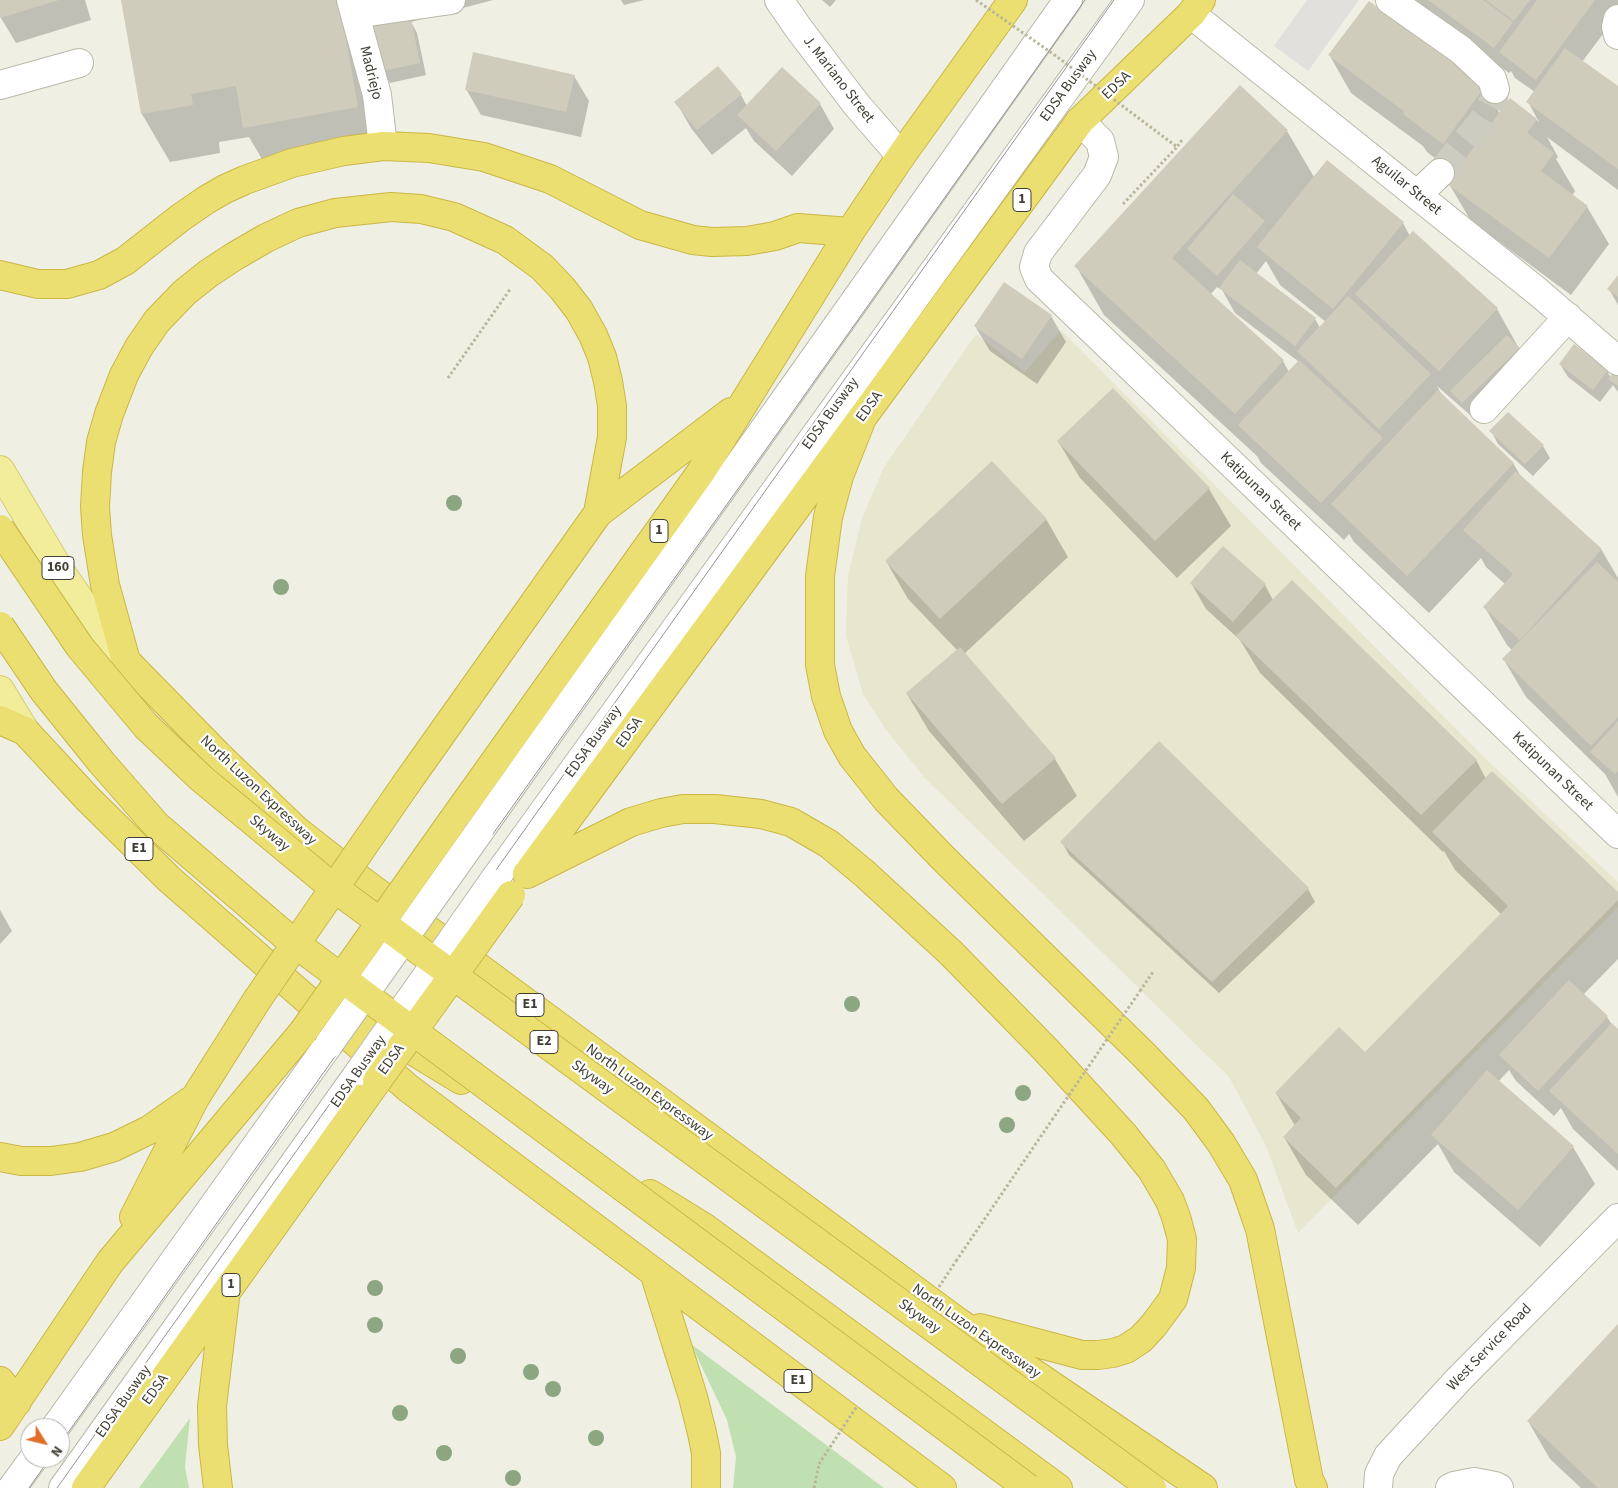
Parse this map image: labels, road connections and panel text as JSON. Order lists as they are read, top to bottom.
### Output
{
  "streets": {
    "highway": [
      "EDSA",
      "1",
      "North Luzon Expressway",
      "Skyway",
      "E1",
      "E2"
    ],
    "main road": ["160"],
    "street": [
      "Madriejo",
      "J. Mariano Street",
      "EDSA Busway",
      "Aguilar Street",
      "Katipunan Street",
      "West Service Road"
    ]
  },
  "crossings": [
    ["EDSA Busway", "EDSA"],
    ["EDSA", "Aguilar Street"],
    ["EDSA", "Katipunan Street"],
    ["160", "North Luzon Expressway"]
  ],
  "north": "bottom right"
}
